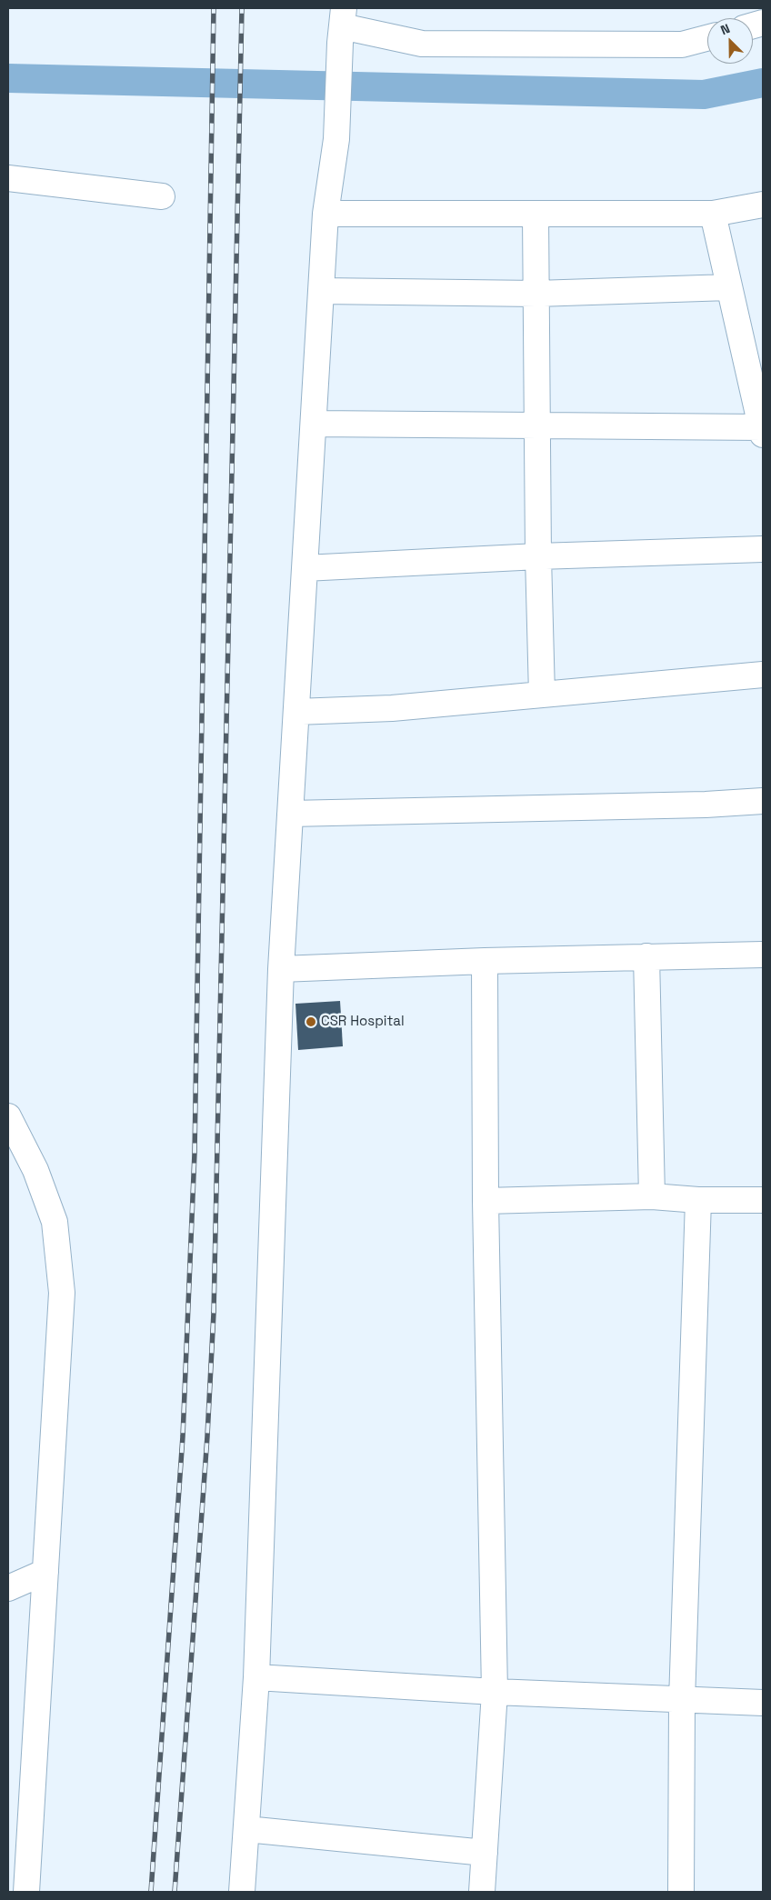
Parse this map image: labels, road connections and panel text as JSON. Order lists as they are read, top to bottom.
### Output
{
  "places": ["CSR Hospital"],
  "north": "top left"
}
